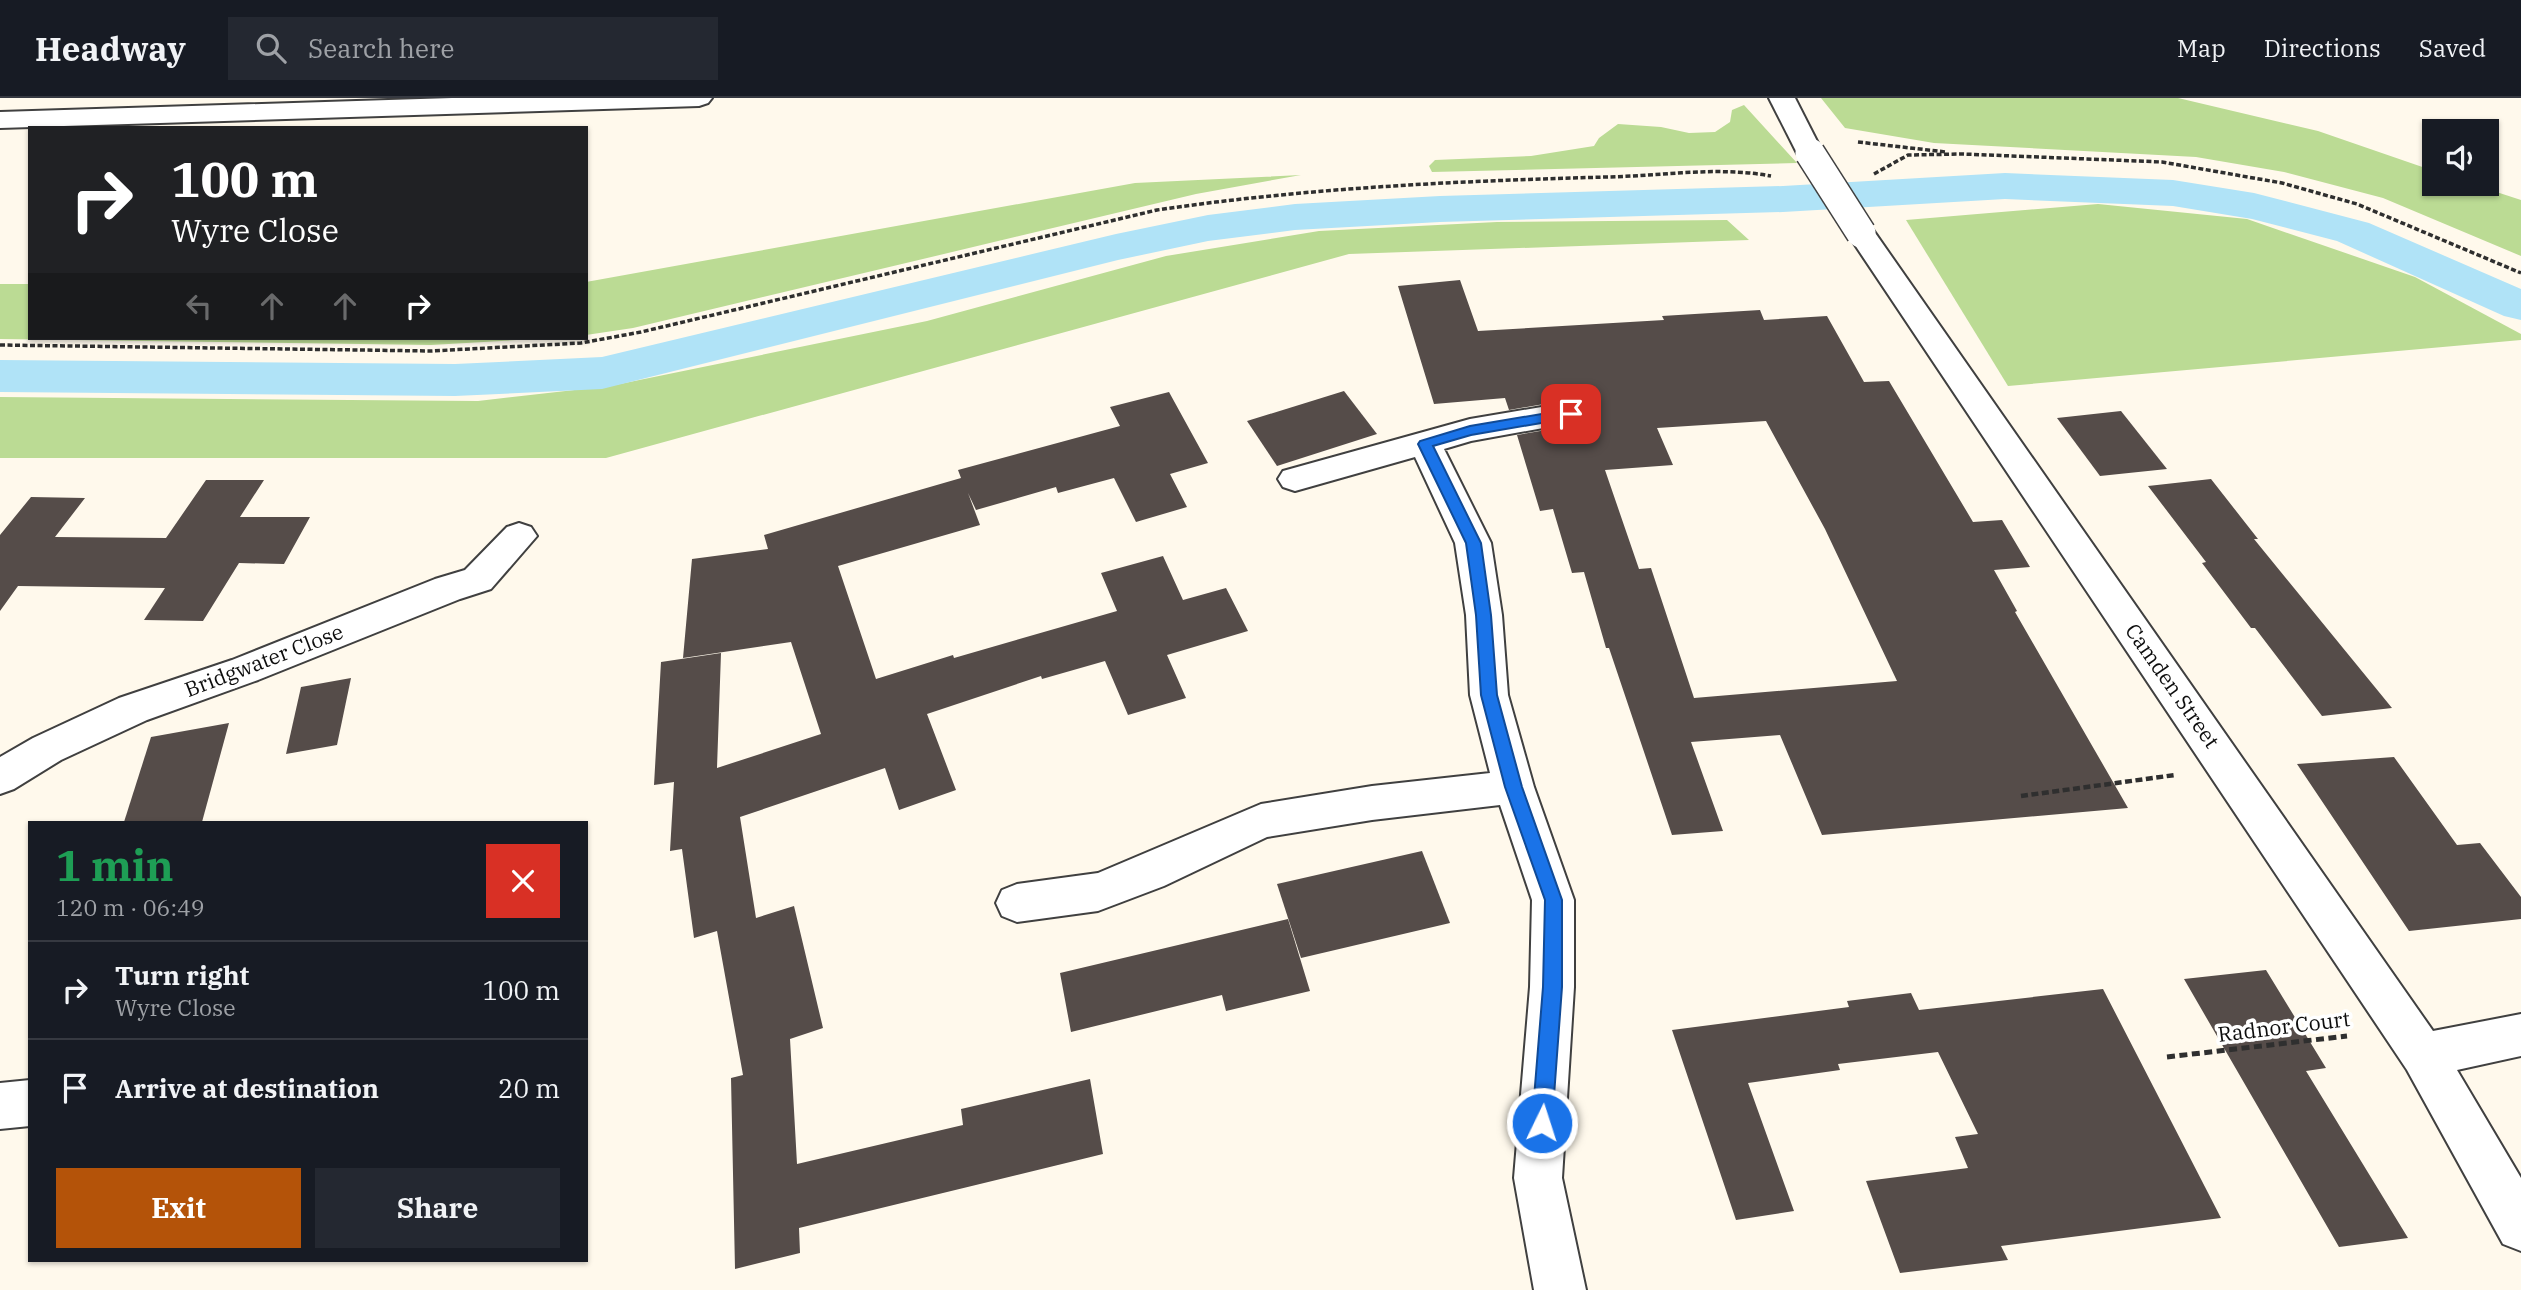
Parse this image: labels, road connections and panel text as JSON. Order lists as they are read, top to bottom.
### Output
{
  "streets": {
    "street": ["Bridgwater Close", "Camden Street"],
    "path": ["Radnor Court"]
  },
  "crossings": [
    ["Camden Street", "Radnor Court"]
  ],
  "page": {
    "header": "Headway",
    "search": "Search here",
    "nav": ["Map", "Directions", "Saved"],
    "turn": ["100 m", "Wyre Close"],
    "heading": ["1 min", "120 m · 06:49"],
    "list": [
      {
        "name": "Turn right",
        "note": "Wyre Close",
        "value": "100 m"
      },
      {
        "name": "Arrive at destination",
        "value": "20 m"
      }
    ],
    "buttons": ["Exit", "Share"]
  }
}
